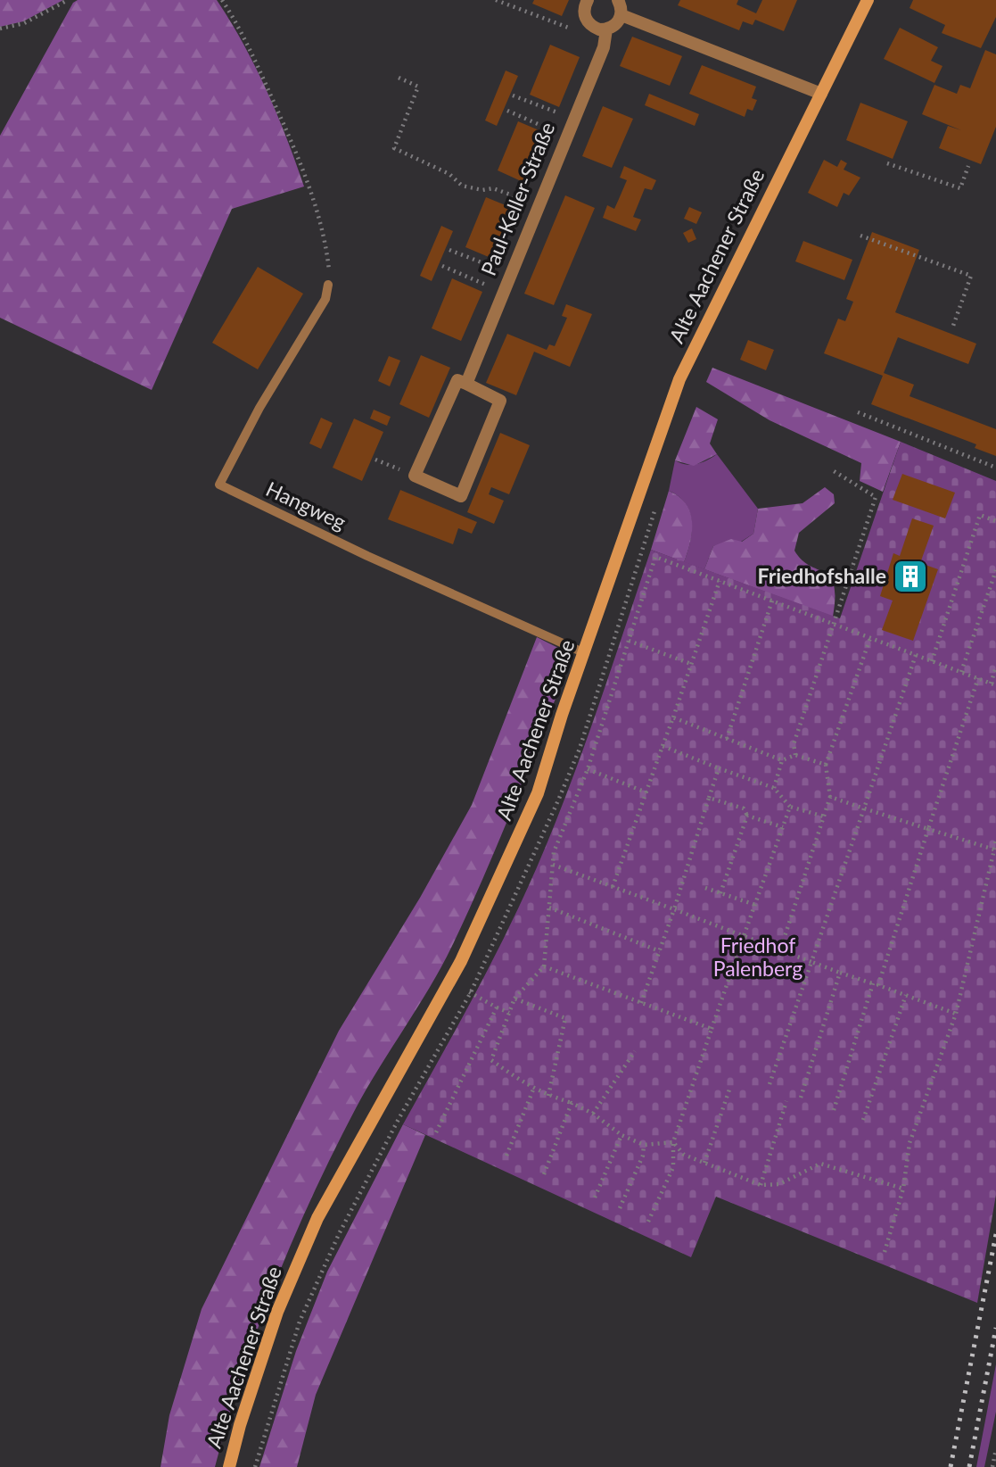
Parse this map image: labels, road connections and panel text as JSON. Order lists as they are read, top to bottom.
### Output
{
  "streets": {
    "main road": ["Alte Aachener Straße"],
    "street": ["Paul-Keller-Straße"],
    "lane": ["Hangweg"]
  },
  "crossings": [
    ["Alte Aachener Straße", "Hangweg"]
  ],
  "parks": ["Friedhof Palenberg"],
  "places": {
    "building": ["Friedhofshalle"]
  }
}
